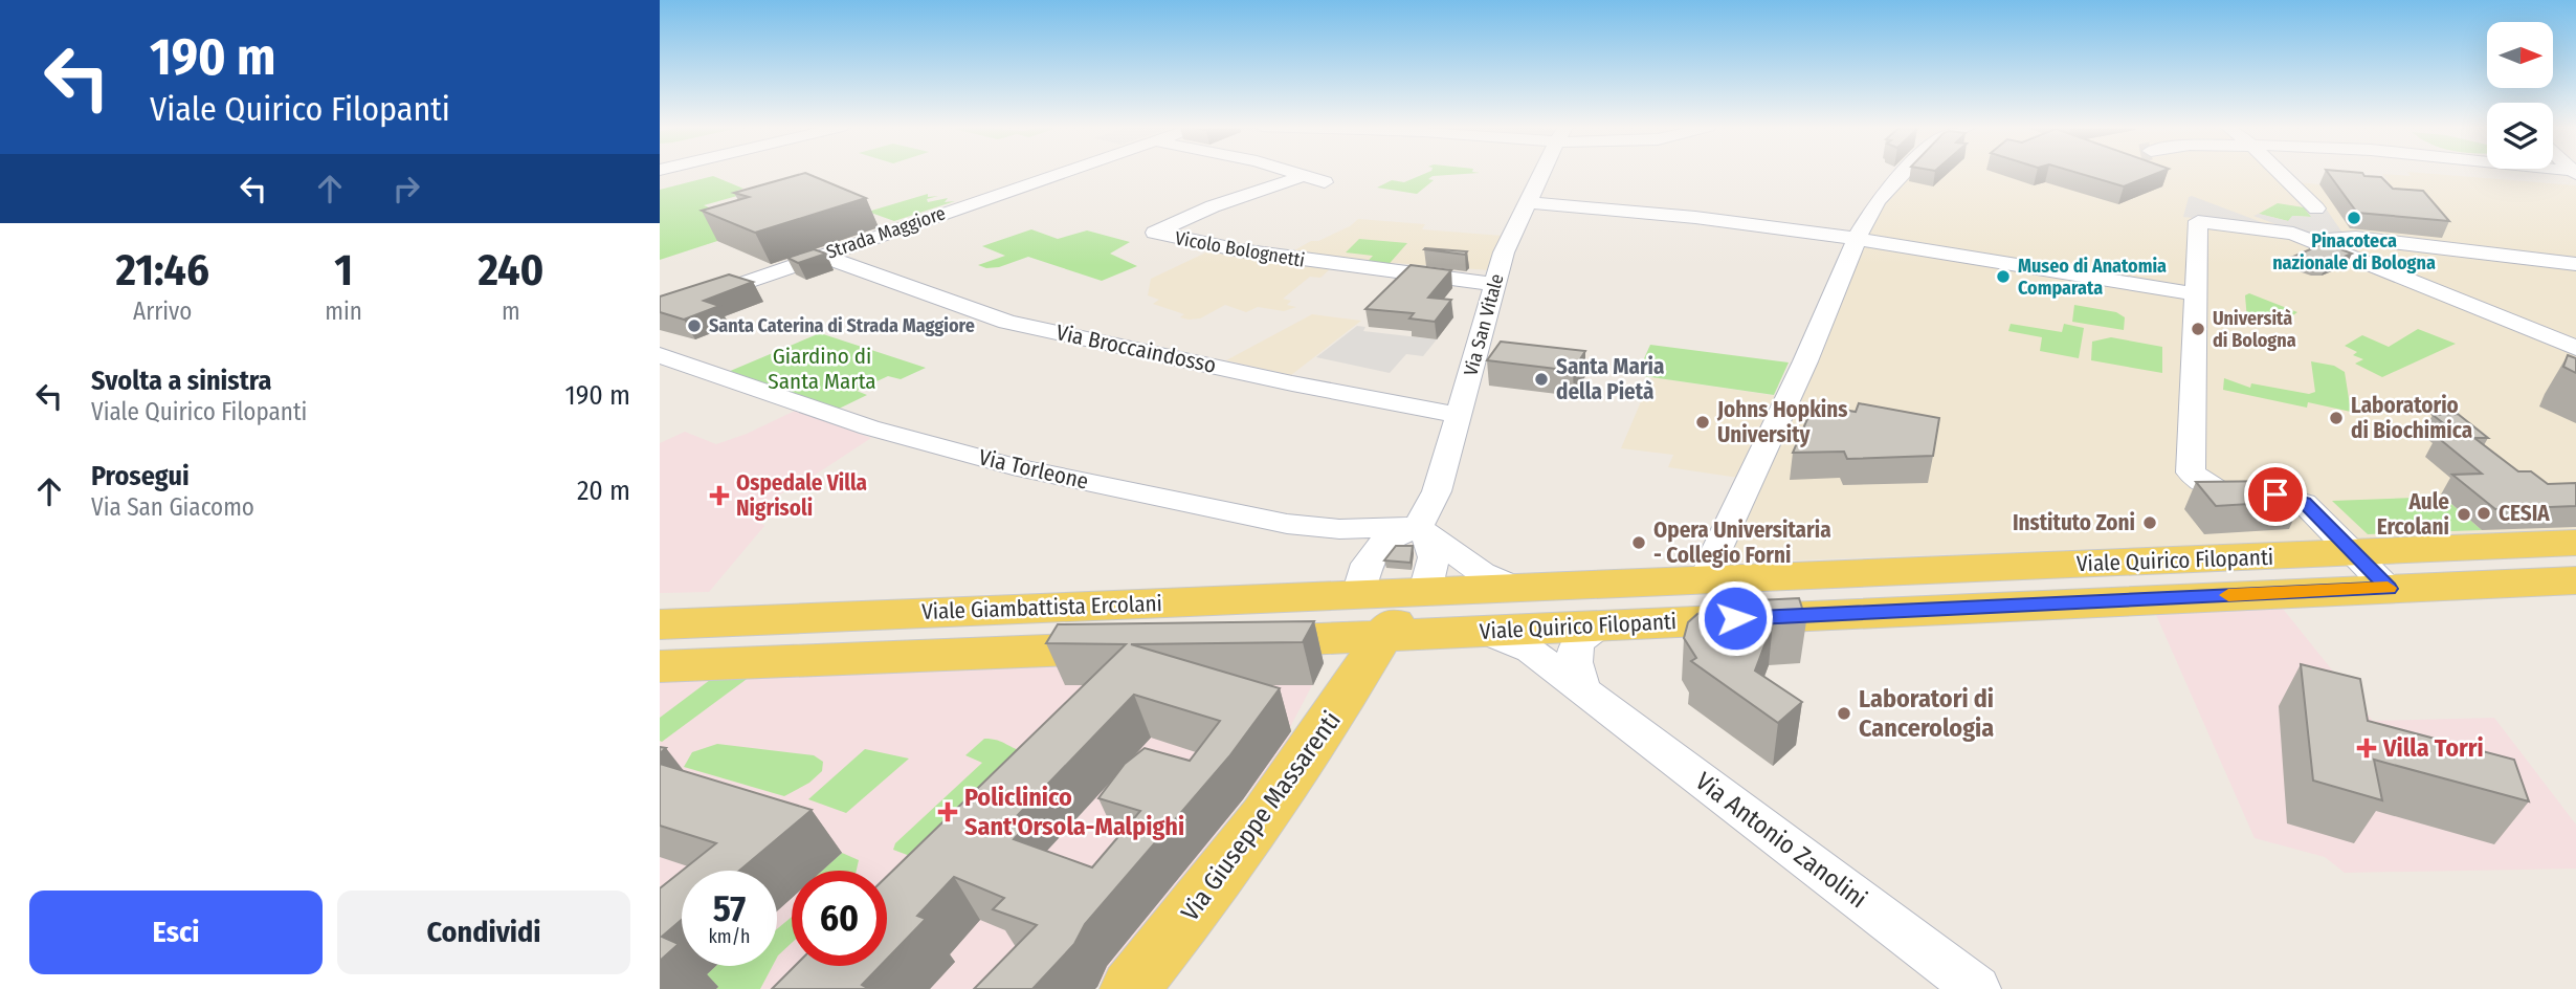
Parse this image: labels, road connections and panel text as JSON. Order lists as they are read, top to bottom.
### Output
{
  "streets": {
    "main road": ["Viale Quirico Filopanti", "Viale Giambattista Ercolani", "Via Giuseppe Massarenti"],
    "street": [
      "Strada Maggiore",
      "Vicolo Bolognetti",
      "Via San Vitale",
      "Via Broccaindosso",
      "Via Torleone",
      "Via Antonio Zanolini"
    ]
  },
  "crossings": [
    ["Strada Maggiore", "Via Broccaindosso"],
    ["Vicolo Bolognetti", "Via San Vitale"],
    ["Via San Vitale", "Via Broccaindosso"],
    ["Via San Vitale", "Via Torleone"],
    ["Viale Quirico Filopanti", "Viale Giambattista Ercolani"],
    ["Viale Quirico Filopanti", "Via Giuseppe Massarenti"],
    ["Viale Quirico Filopanti", "Via Antonio Zanolini"],
    ["Viale Giambattista Ercolani", "Via Giuseppe Massarenti"]
  ],
  "parks": ["Giardino di Santa Marta"],
  "places": {
    "other": [
      "Pinacoteca nazionale di Bologna",
      "Museo di Anatomia Comparata",
      "Santa Caterina di Strada Maggiore",
      "Università di Bologna",
      "Santa Maria della Pietà",
      "Laboratorio di Biochimica",
      "Johns Hopkins University",
      "CESIA",
      "Aule Ercolani",
      "Instituto Zoni",
      "Opera Universitaria - Collegio Forni",
      "Laboratori di Cancerologia"
    ],
    "health": ["Ospedale Villa Nigrisoli", "Villa Torri", "Policlinico Sant'Orsola-Malpighi"]
  },
  "north": "right",
  "page": {
    "turn": ["190 m", "Viale Quirico Filopanti"],
    "eta": [
      "21:46",
      "Arrivo",
      "1",
      "min",
      "240",
      "m"
    ],
    "list": [
      {
        "name": "Svolta a sinistra",
        "note": "Viale Quirico Filopanti",
        "value": "190 m"
      },
      {
        "name": "Prosegui",
        "note": "Via San Giacomo",
        "value": "20 m"
      }
    ],
    "speed": "57 km/h",
    "limit": "60",
    "buttons": ["Esci", "Condividi"]
  }
}
